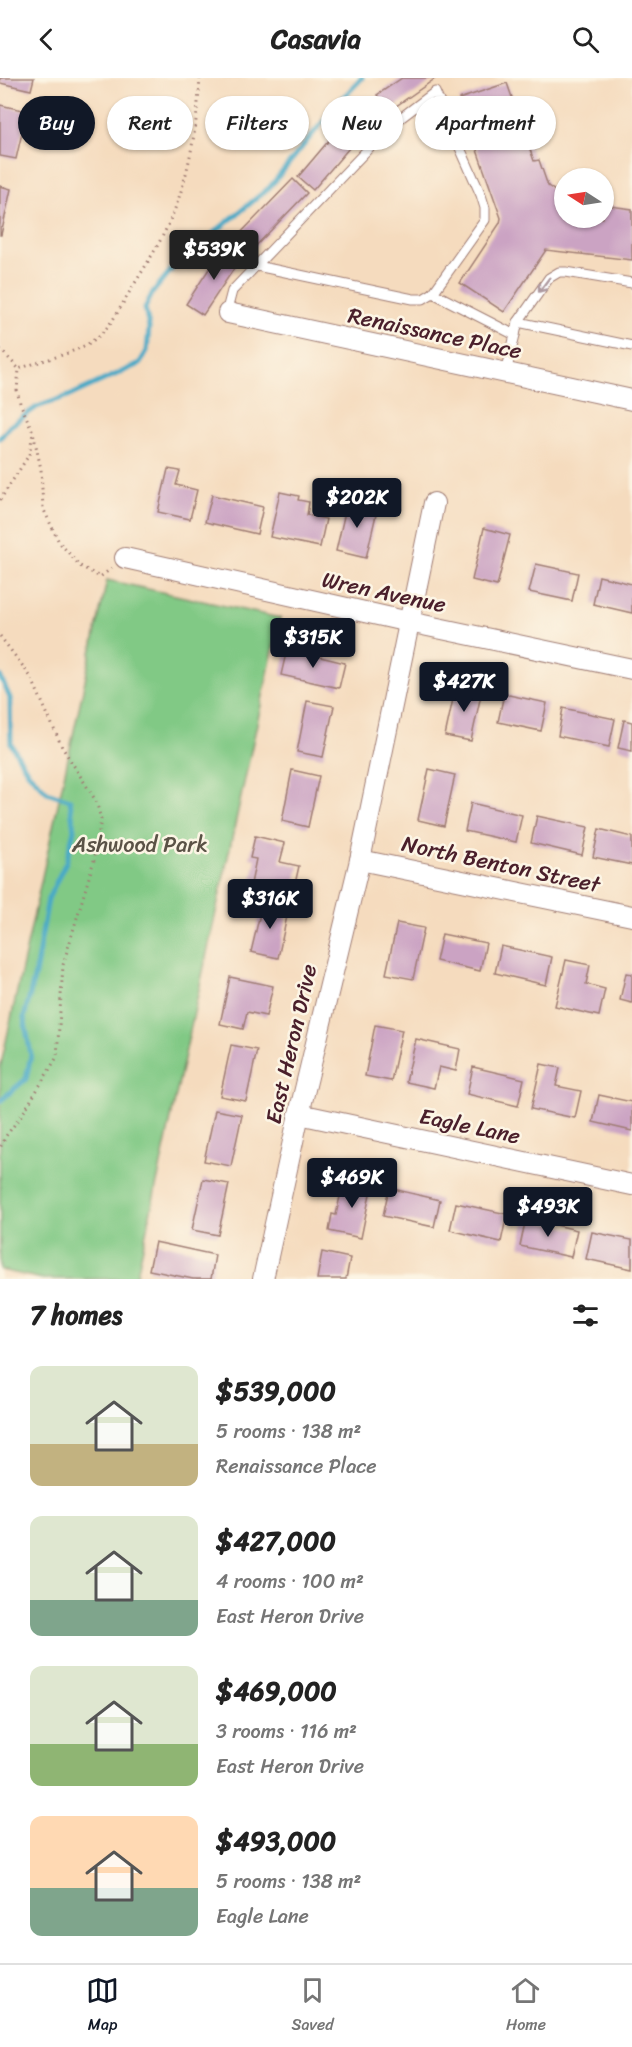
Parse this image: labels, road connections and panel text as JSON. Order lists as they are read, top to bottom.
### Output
{
  "streets": {
    "street": [
      "Renaissance Place",
      "Wren Avenue",
      "North Benton Street",
      "East Heron Drive",
      "Eagle Lane"
    ]
  },
  "crossings": [
    ["Wren Avenue", "East Heron Drive"],
    ["North Benton Street", "East Heron Drive"],
    ["East Heron Drive", "Eagle Lane"]
  ],
  "parks": ["Ashwood Park"],
  "north": "left",
  "page": {
    "header": "Casavia",
    "chip": [
      "Buy",
      "Rent",
      "Filters",
      "New",
      "Apartment"
    ],
    "price": [
      "$539K",
      "$202K",
      "$315K",
      "$427K",
      "$316K",
      "$469K",
      "$493K"
    ],
    "heading": "7 homes",
    "list": [
      {
        "name": "$539,000",
        "note": "5 rooms · 138 m² · Renaissance Place"
      },
      {
        "name": "$427,000",
        "note": "4 rooms · 100 m² · East Heron Drive"
      },
      {
        "name": "$469,000",
        "note": "3 rooms · 116 m² · East Heron Drive"
      },
      {
        "name": "$493,000",
        "note": "5 rooms · 138 m² · Eagle Lane"
      }
    ],
    "tabs": ["Map", "Saved", "Home"]
  }
}
